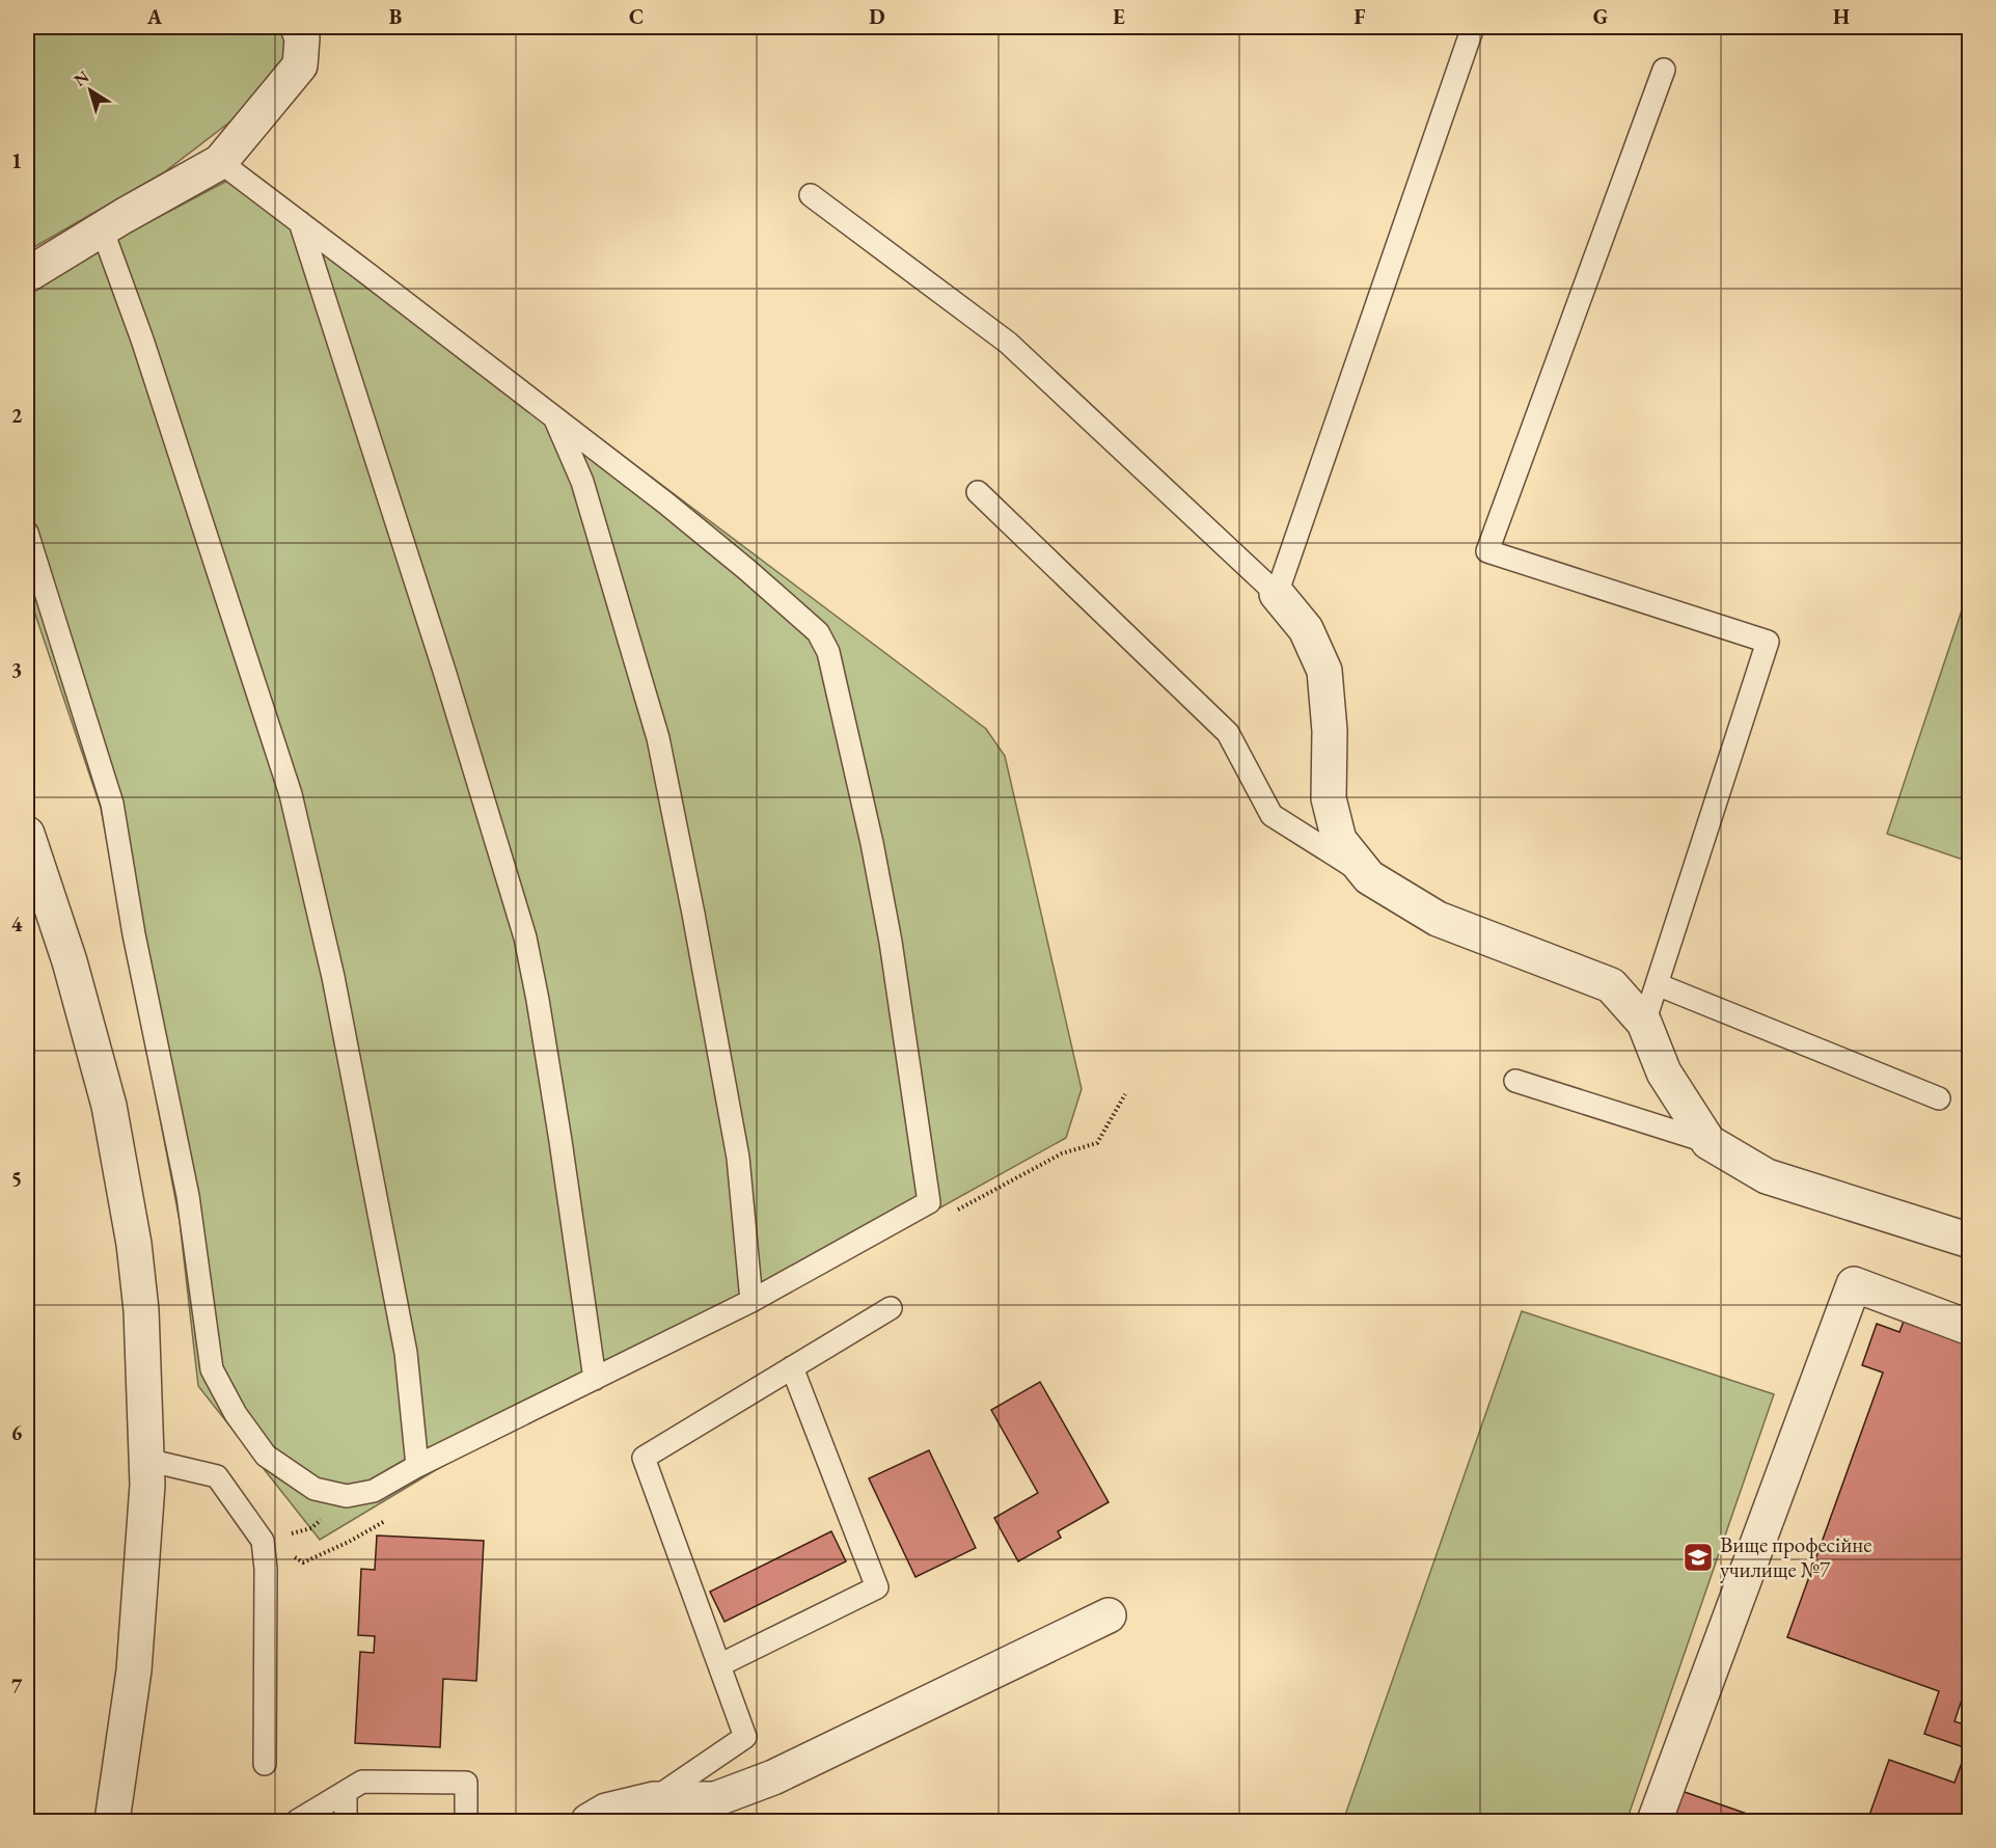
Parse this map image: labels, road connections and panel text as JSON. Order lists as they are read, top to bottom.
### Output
{
  "places": {
    "school or university": ["Вище професійне училище №7"]
  },
  "north": "top left",
  "grid": {
    "columns": [
      "A",
      "B",
      "C",
      "D",
      "E",
      "F",
      "G",
      "H"
    ],
    "rows": [
      "1",
      "2",
      "3",
      "4",
      "5",
      "6",
      "7"
    ]
  }
}
